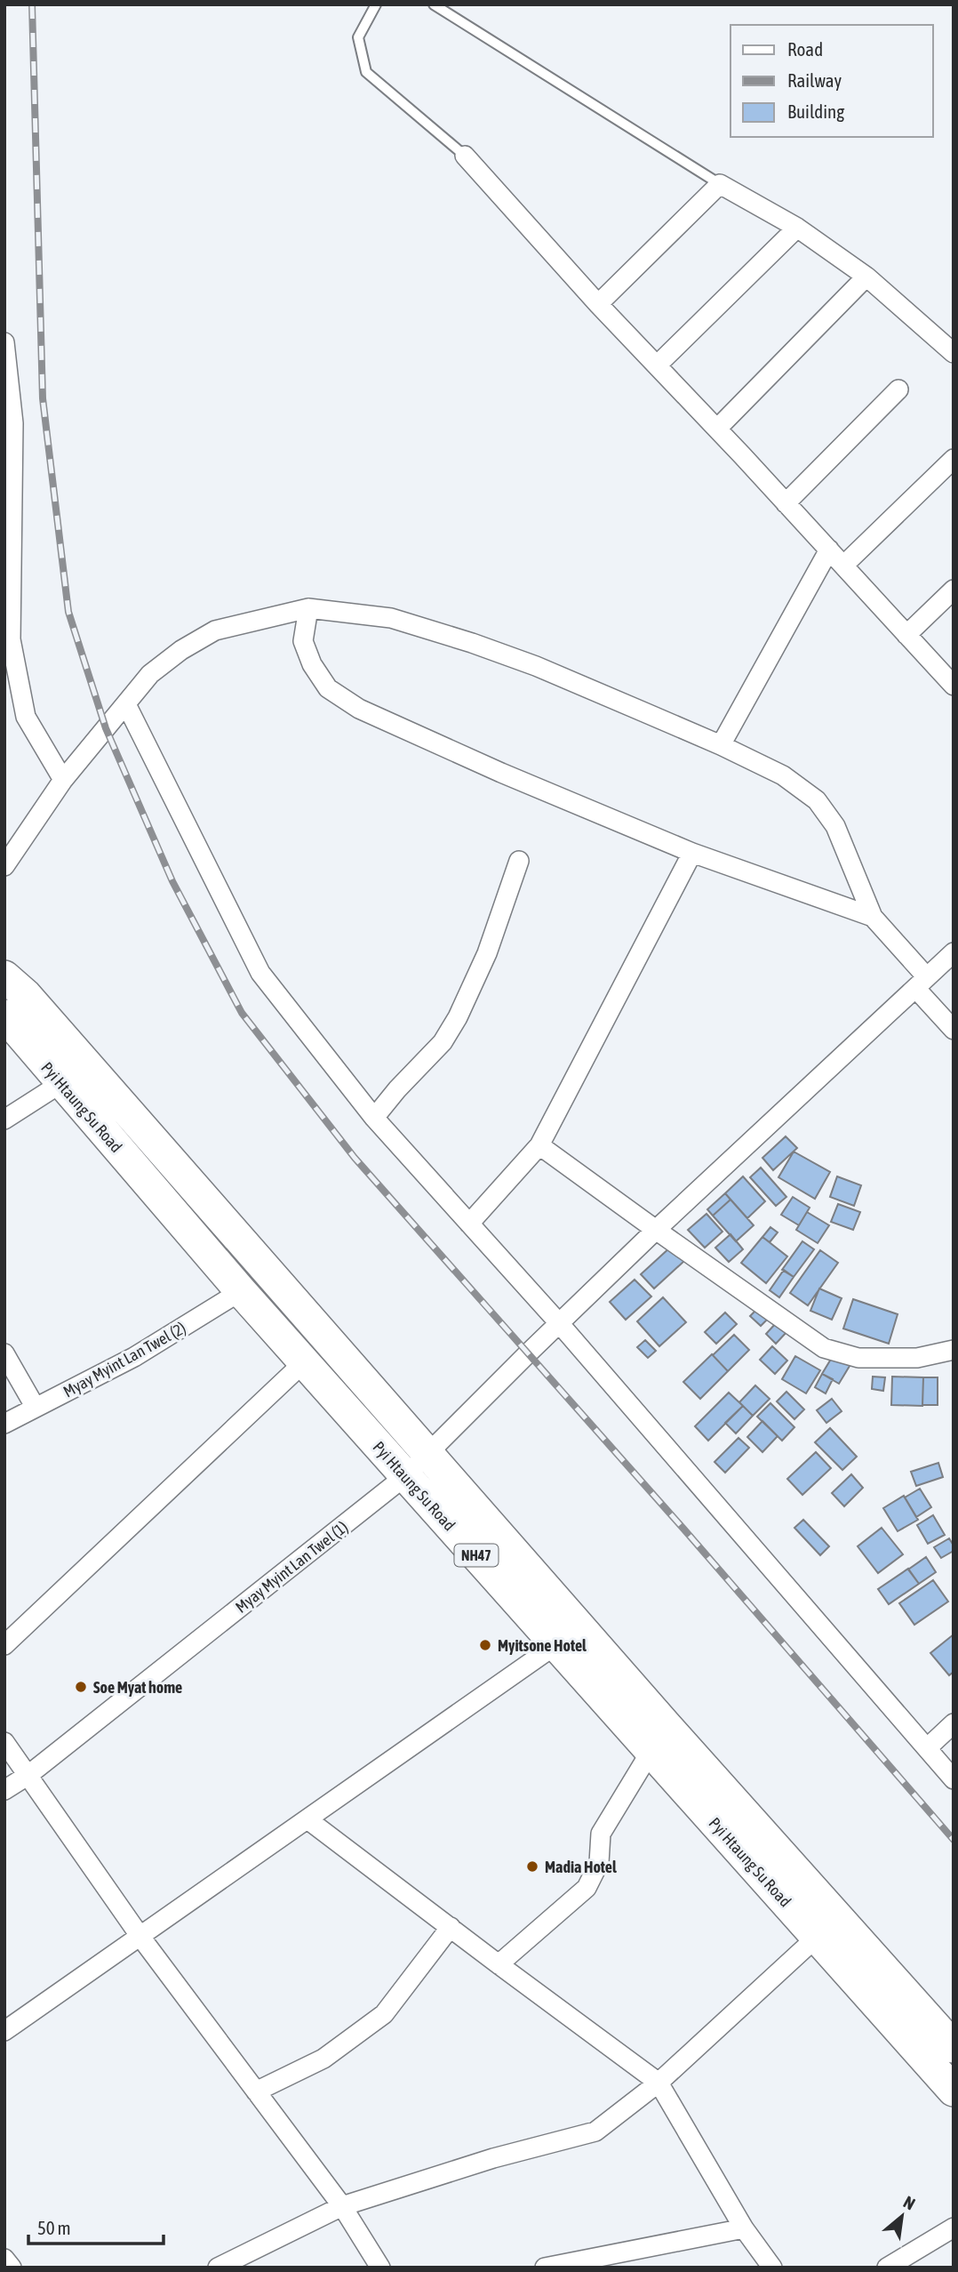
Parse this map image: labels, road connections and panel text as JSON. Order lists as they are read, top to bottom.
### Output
{
  "streets": {
    "highway": ["Pyi Htaung Su Road", "NH47"],
    "street": ["Myay Myint Lan Twel (2)", "Myay Myint Lan Twel (1)"]
  },
  "crossings": [
    ["Pyi Htaung Su Road", "Myay Myint Lan Twel (2)"],
    ["Pyi Htaung Su Road", "Myay Myint Lan Twel (1)"]
  ],
  "places": ["Myitsone Hotel", "Soe Myat home", "Madia Hotel"],
  "legend": ["Road", "Railway", "Building"],
  "scale_bar": "50 m",
  "north": "top right"
}
